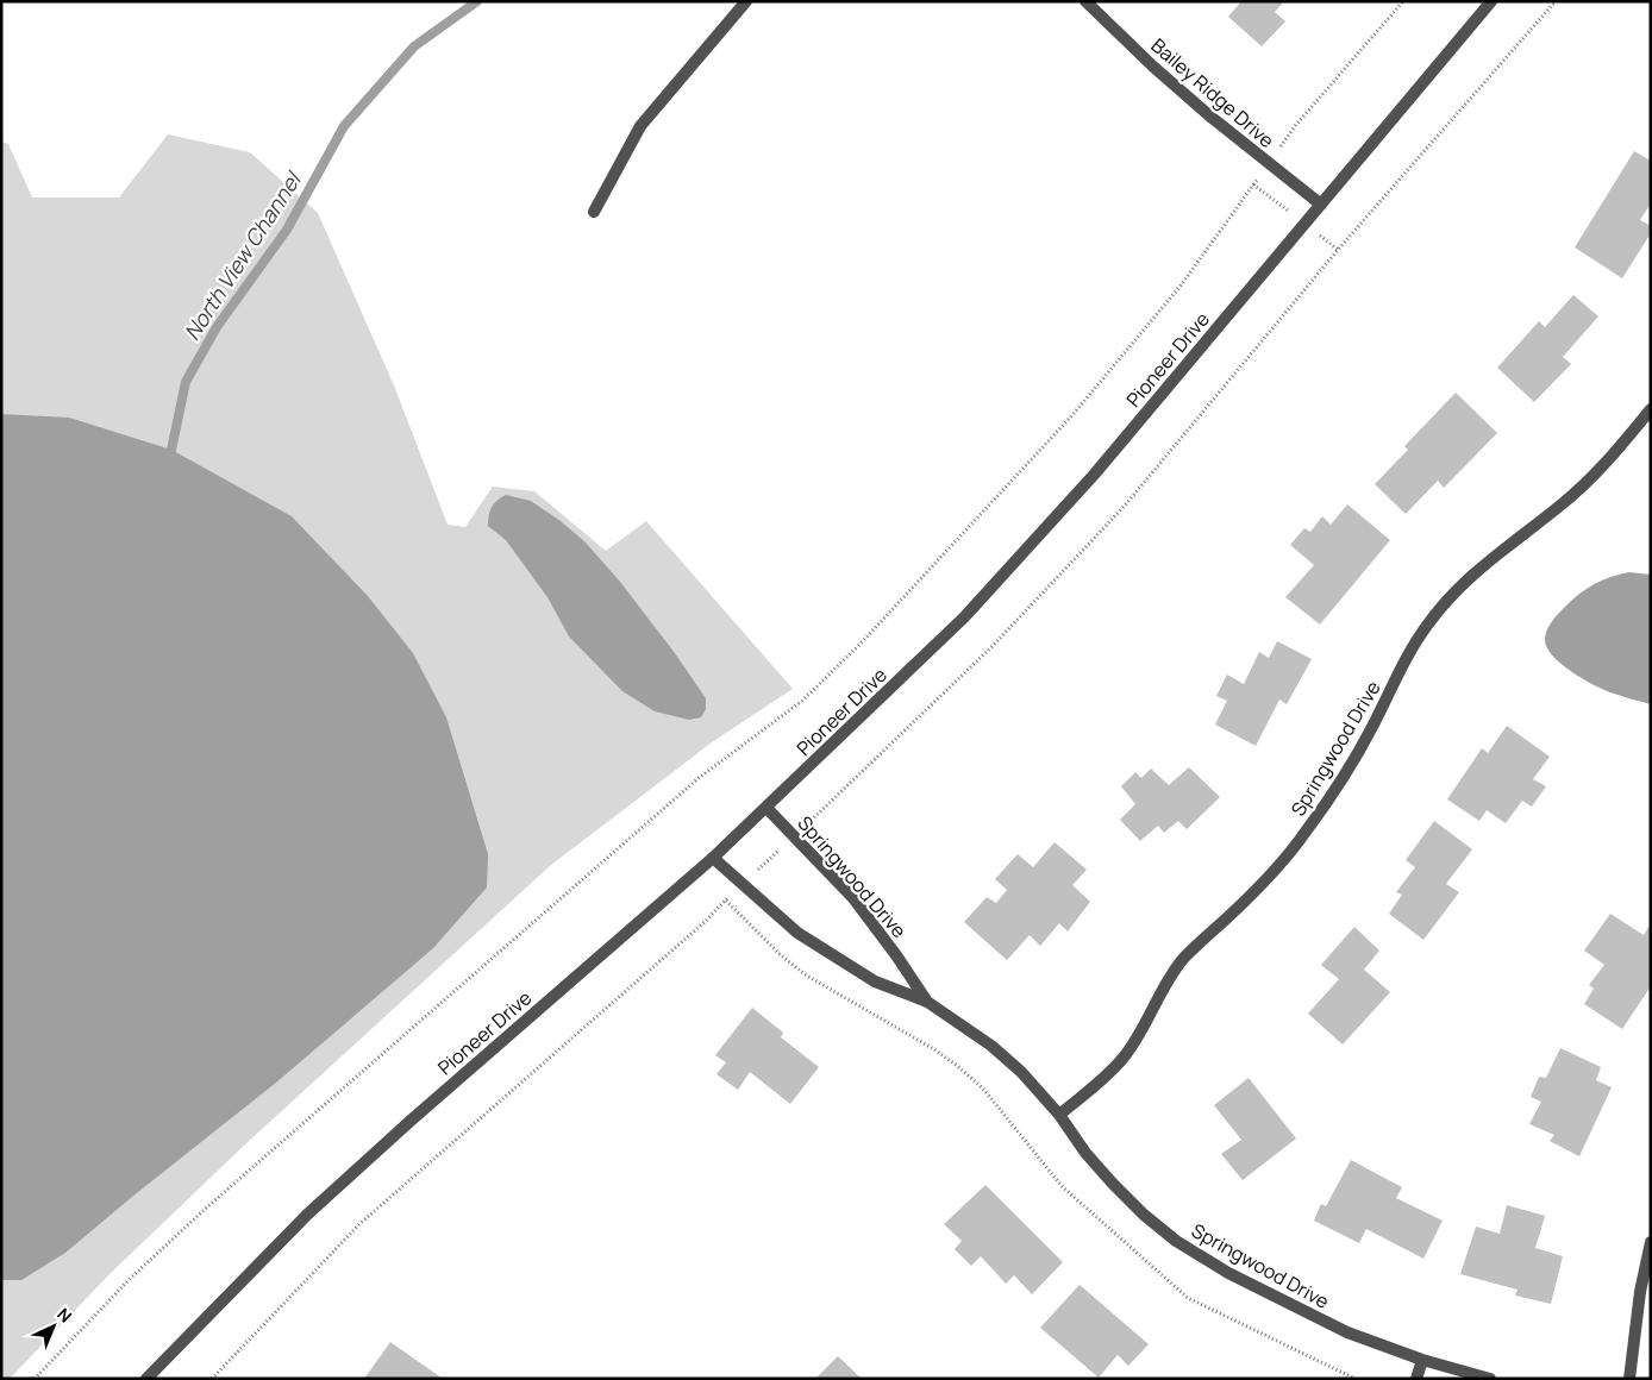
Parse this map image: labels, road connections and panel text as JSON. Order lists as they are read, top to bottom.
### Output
{
  "streets": {
    "street": ["Bailey Ridge Drive", "Pioneer Drive", "Springwood Drive"]
  },
  "crossings": [
    ["Bailey Ridge Drive", "Pioneer Drive"],
    ["Pioneer Drive", "Springwood Drive"]
  ],
  "water": ["North View Channel"],
  "north": "top right"
}
